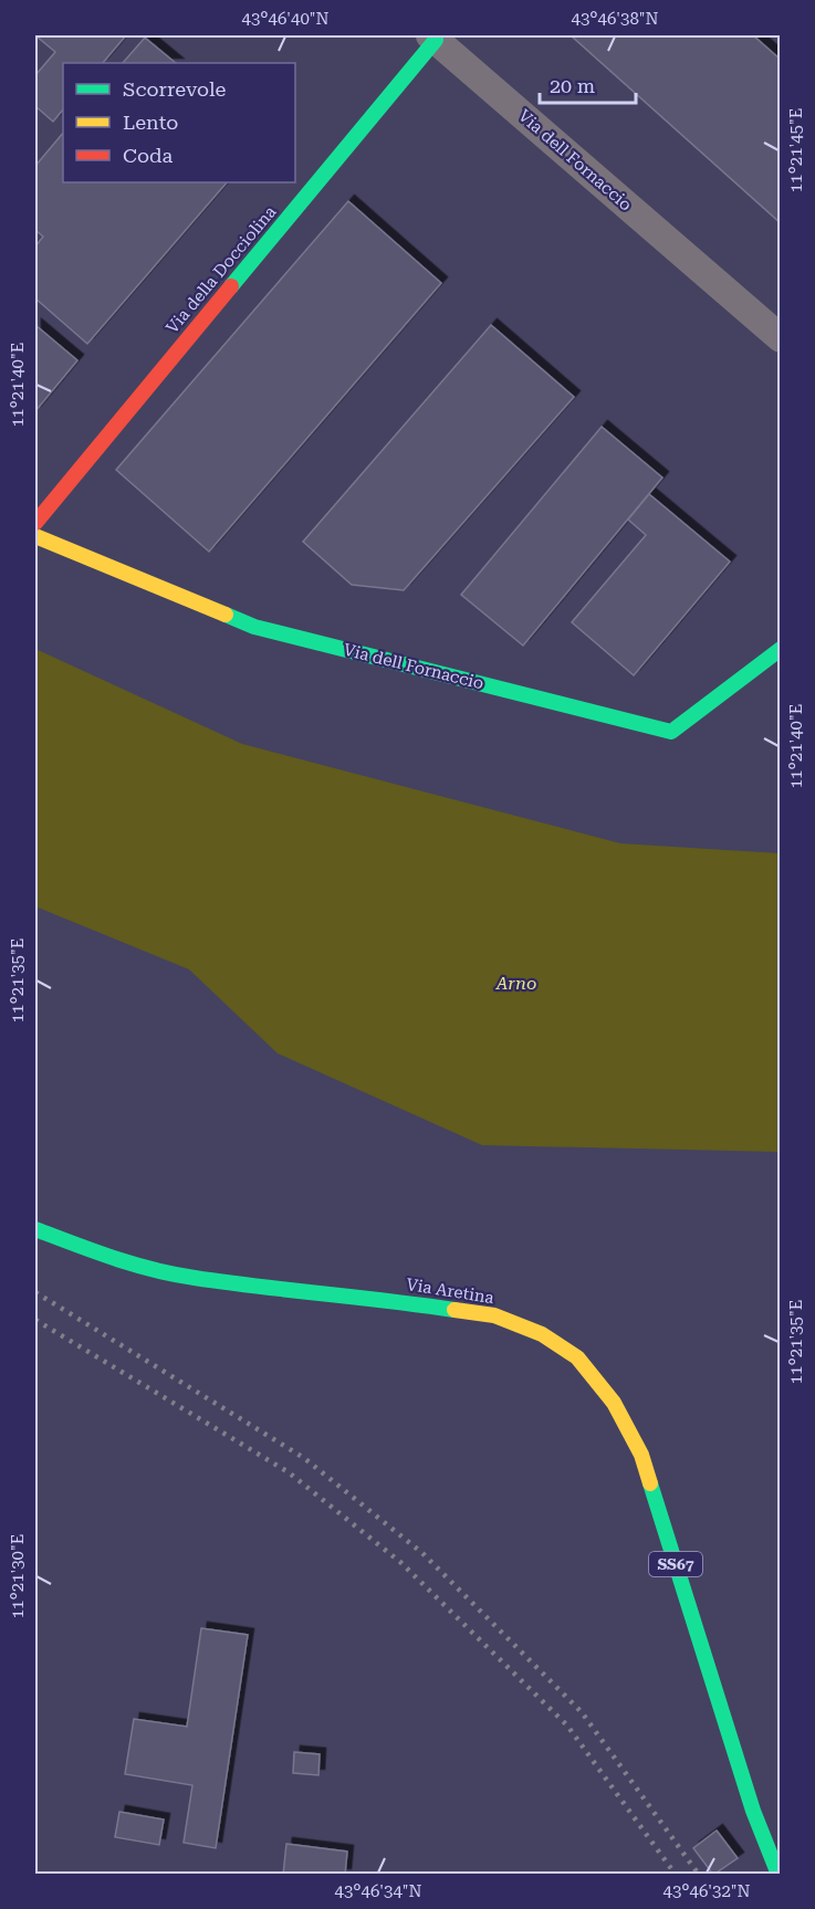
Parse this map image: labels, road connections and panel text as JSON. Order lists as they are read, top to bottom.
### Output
{
  "streets": {
    "street": [
      "Via dell Fornaccio",
      "Via della Docciolina",
      "Via Aretina",
      "SS67"
    ]
  },
  "crossings": [
    ["Via dell Fornaccio", "Via della Docciolina"]
  ],
  "water": ["Arno"],
  "legend": ["Scorrevole", "Lento", "Coda"],
  "scale_bar": "20 m",
  "coordinates": [
    "43°46'40\"N",
    "43°46'38\"N",
    "11°21'45\"E",
    "11°21'40\"E",
    "11°21'35\"E",
    "11°21'30\"E",
    "43°46'34\"N",
    "43°46'32\"N"
  ]
}
